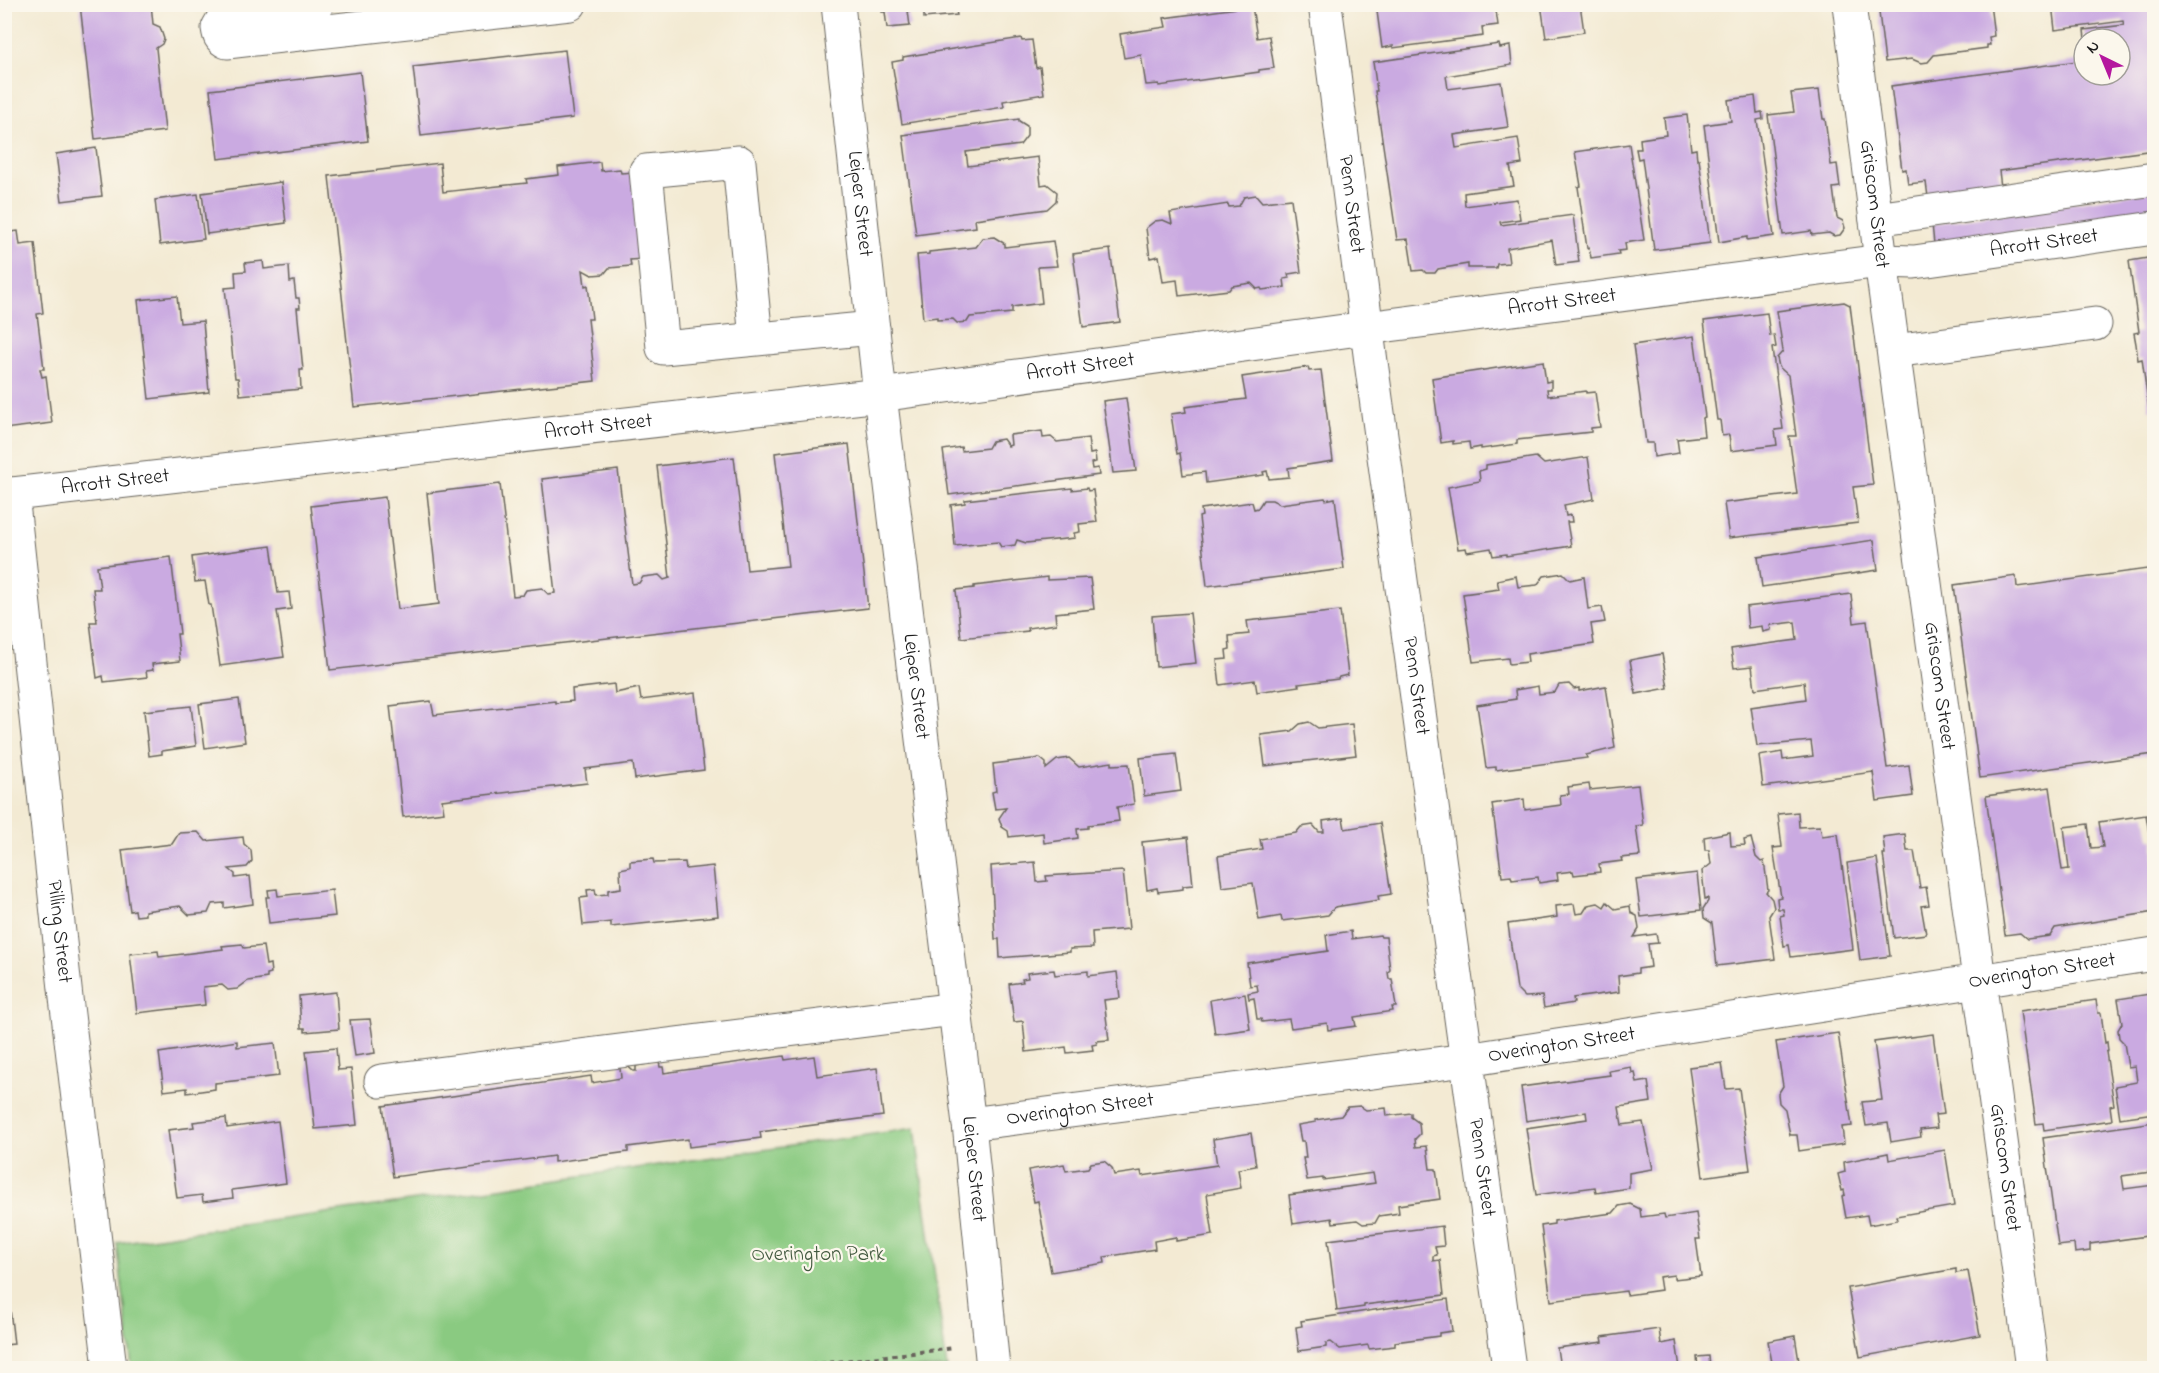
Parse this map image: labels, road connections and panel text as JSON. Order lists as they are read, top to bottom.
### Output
{
  "streets": {
    "street": [
      "Leiper Street",
      "Penn Street",
      "Griscom Street",
      "Arrott Street",
      "Pilling Street",
      "Overington Street"
    ]
  },
  "crossings": [
    ["Leiper Street", "Arrott Street"],
    ["Leiper Street", "Overington Street"],
    ["Penn Street", "Arrott Street"],
    ["Penn Street", "Overington Street"],
    ["Griscom Street", "Arrott Street"],
    ["Griscom Street", "Overington Street"],
    ["Arrott Street", "Pilling Street"]
  ],
  "parks": ["Overington Park"],
  "north": "top left"
}
